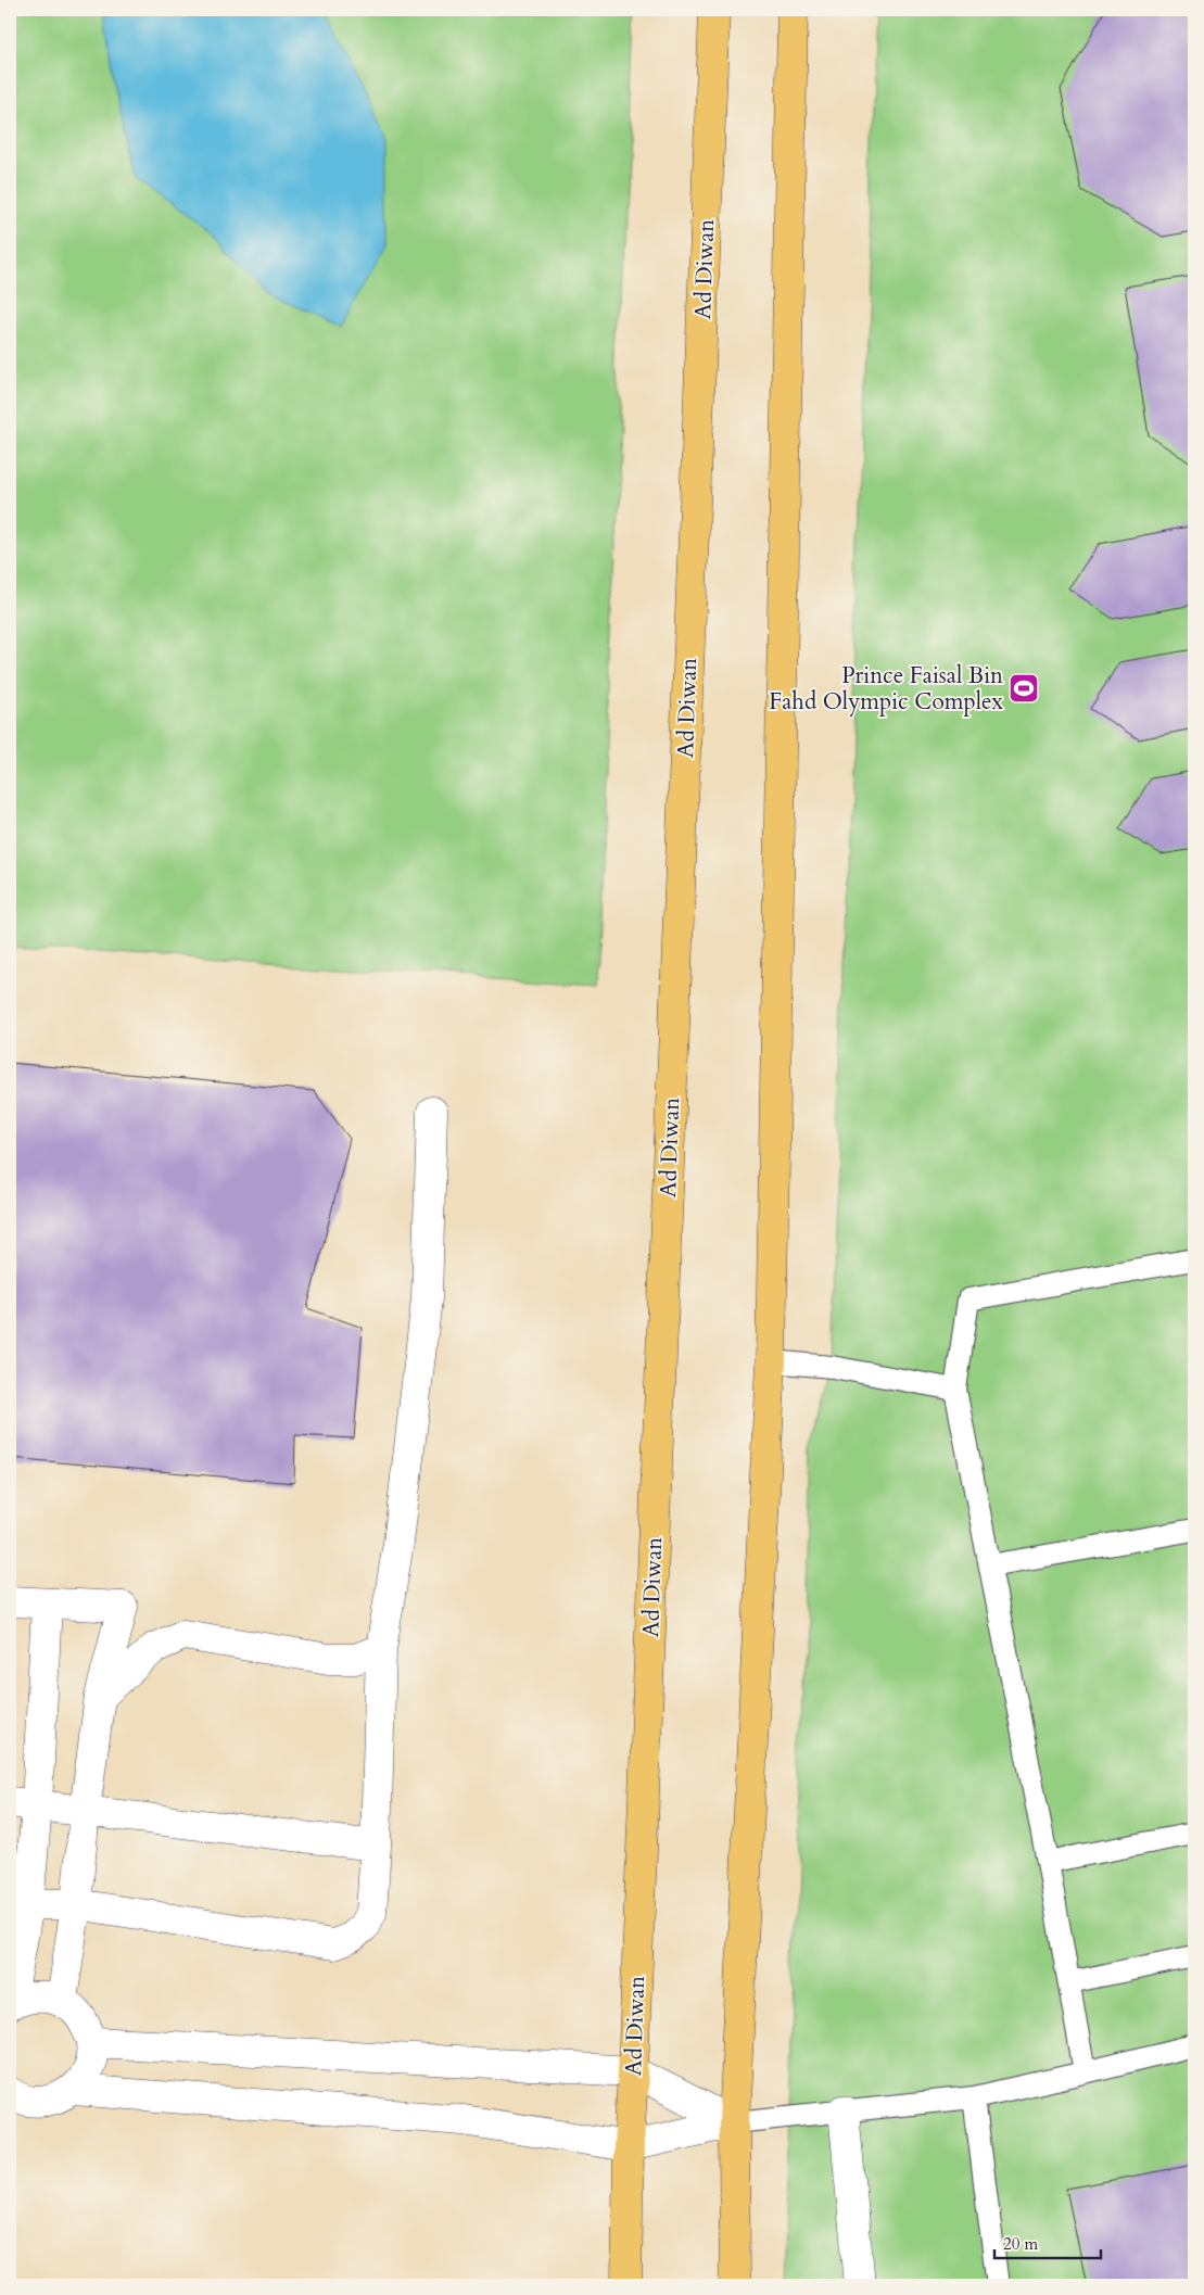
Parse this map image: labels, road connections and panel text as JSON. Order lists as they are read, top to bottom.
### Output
{
  "streets": {
    "main road": ["Ad Diwan"]
  },
  "places": {
    "sports": ["Prince Faisal Bin Fahd Olympic Complex"]
  },
  "scale_bar": "20 m"
}
